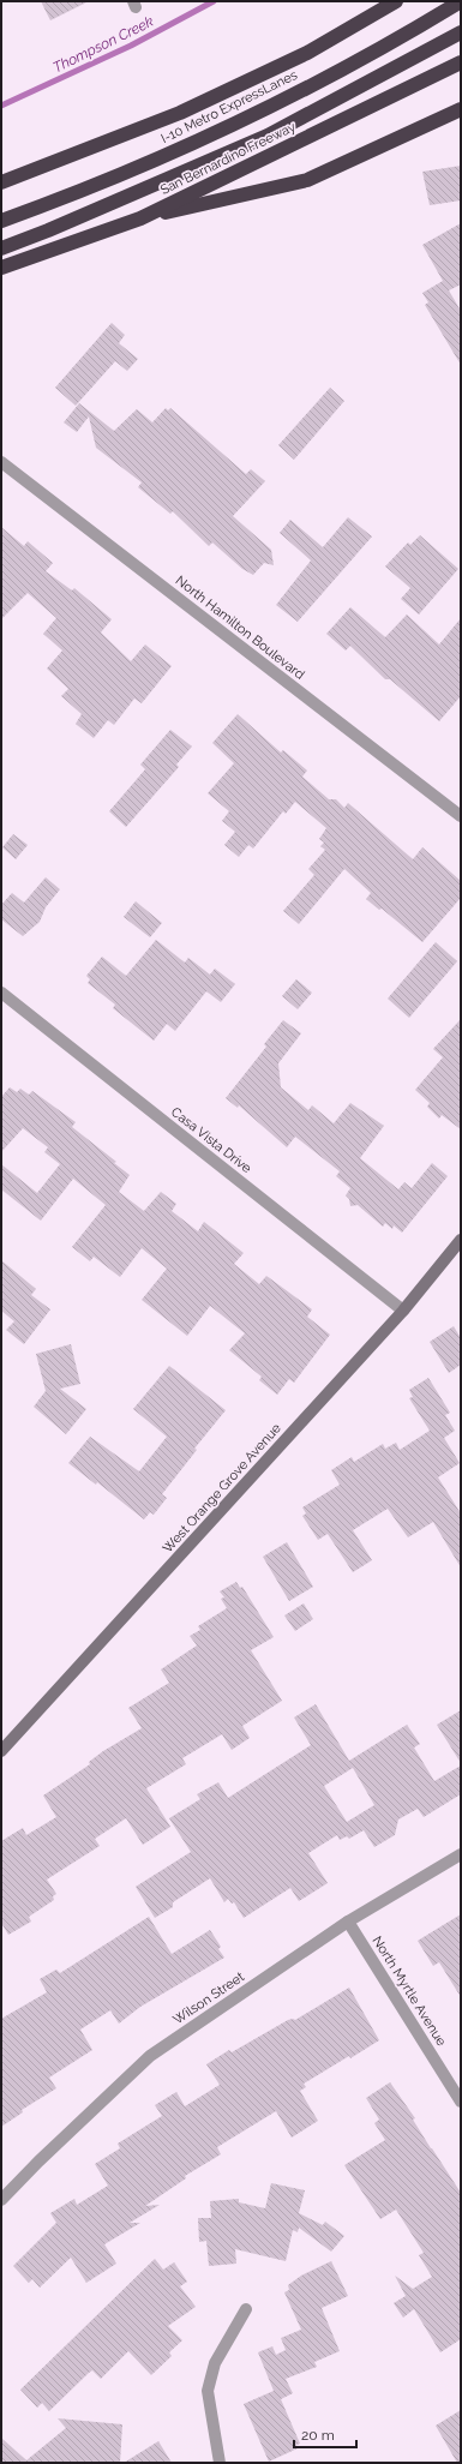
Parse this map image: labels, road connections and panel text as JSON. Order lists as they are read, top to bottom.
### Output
{
  "streets": {
    "highway": ["I-10 Metro ExpressLanes", "San Bernardino Freeway"],
    "street": [
      "North Hamilton Boulevard",
      "Casa Vista Drive",
      "West Orange Grove Avenue",
      "North Myrtle Avenue",
      "Wilson Street"
    ]
  },
  "crossings": [
    ["Casa Vista Drive", "West Orange Grove Avenue"],
    ["North Myrtle Avenue", "Wilson Street"]
  ],
  "water": ["Thompson Creek"],
  "scale_bar": "20 m"
}
